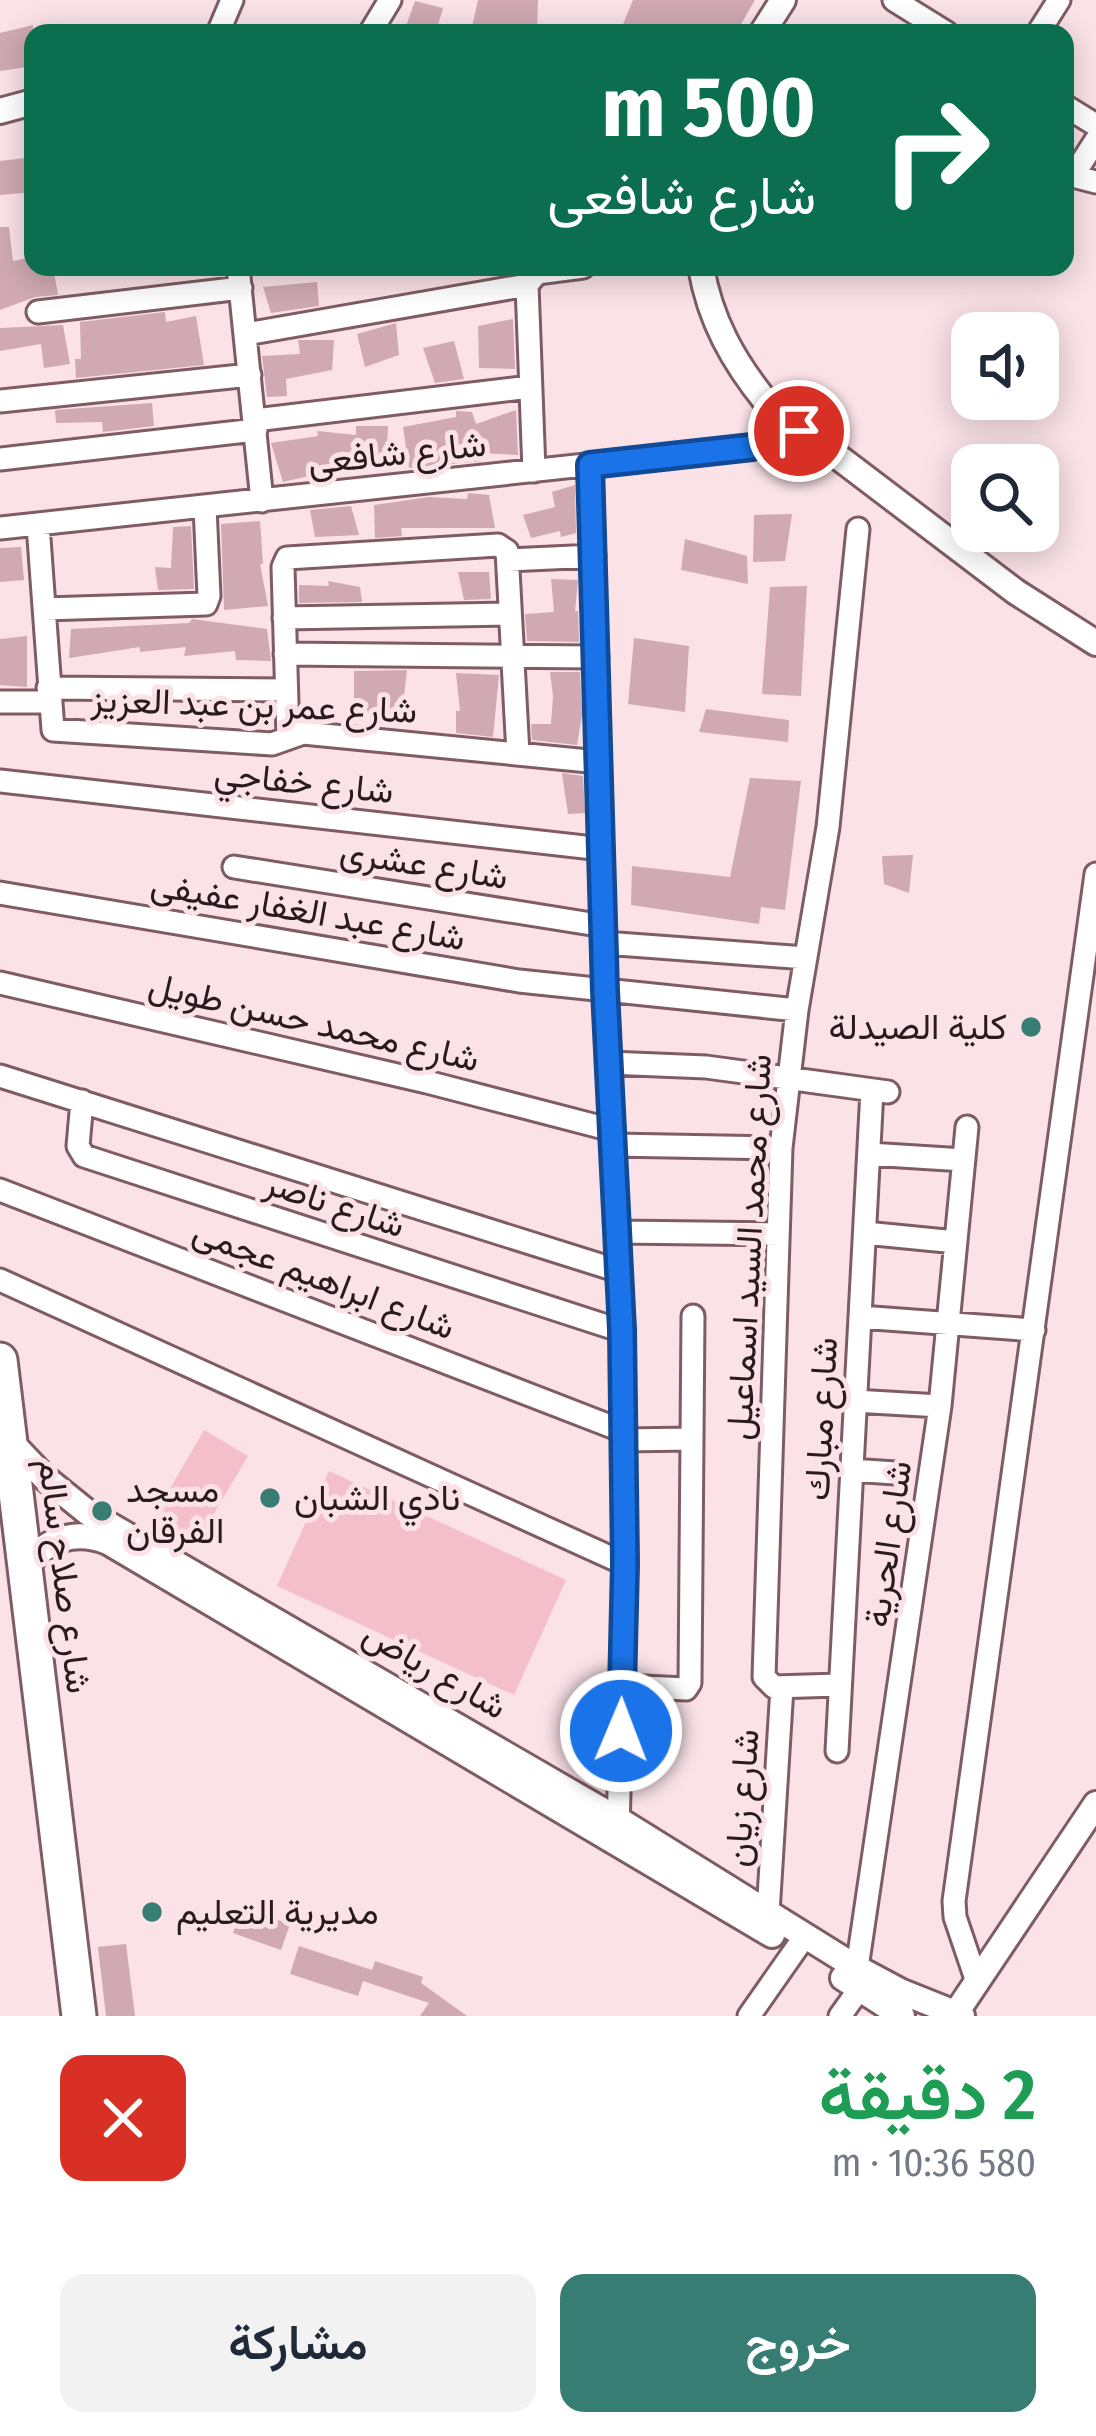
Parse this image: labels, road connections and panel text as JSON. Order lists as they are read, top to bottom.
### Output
{
  "streets": {
    "main road": ["شارع صلاح سالم"],
    "street": [
      "شارع شافعى",
      "شارع عمر بن عبد العزيز",
      "شارع خفاجي",
      "شارع عشرى",
      "شارع عبد الغفار عفيفى",
      "شارع محمد حسن طويل",
      "شارع ناصر",
      "شارع محمد السيد اسماعيل",
      "شارع ابراهيم عجمى",
      "شارع مبارك",
      "شارع الحرية",
      "شارع رياض",
      "شارع زيان"
    ]
  },
  "crossings": [
    ["شارع عشرى", "شارع محمد السيد اسماعيل"],
    ["شارع عبد الغفار عفيفى", "شارع محمد السيد اسماعيل"],
    ["شارع محمد حسن طويل", "شارع محمد السيد اسماعيل"],
    ["شارع محمد السيد اسماعيل", "شارع مبارك"],
    ["شارع محمد السيد اسماعيل", "شارع زيان"],
    ["شارع الحرية", "شارع رياض"],
    ["شارع صلاح سالم", "شارع رياض"],
    ["شارع رياض", "شارع زيان"]
  ],
  "places": [
    "كلية الصيدلة",
    "نادي الشبان",
    "مسجد الفرقان",
    "مديرية التعليم"
  ],
  "page": {
    "turn": ["500 m", "شارع شافعى"],
    "heading": ["2 دقيقة", "580 m · 10:36"],
    "buttons": ["خروج", "مشاركة"]
  }
}
